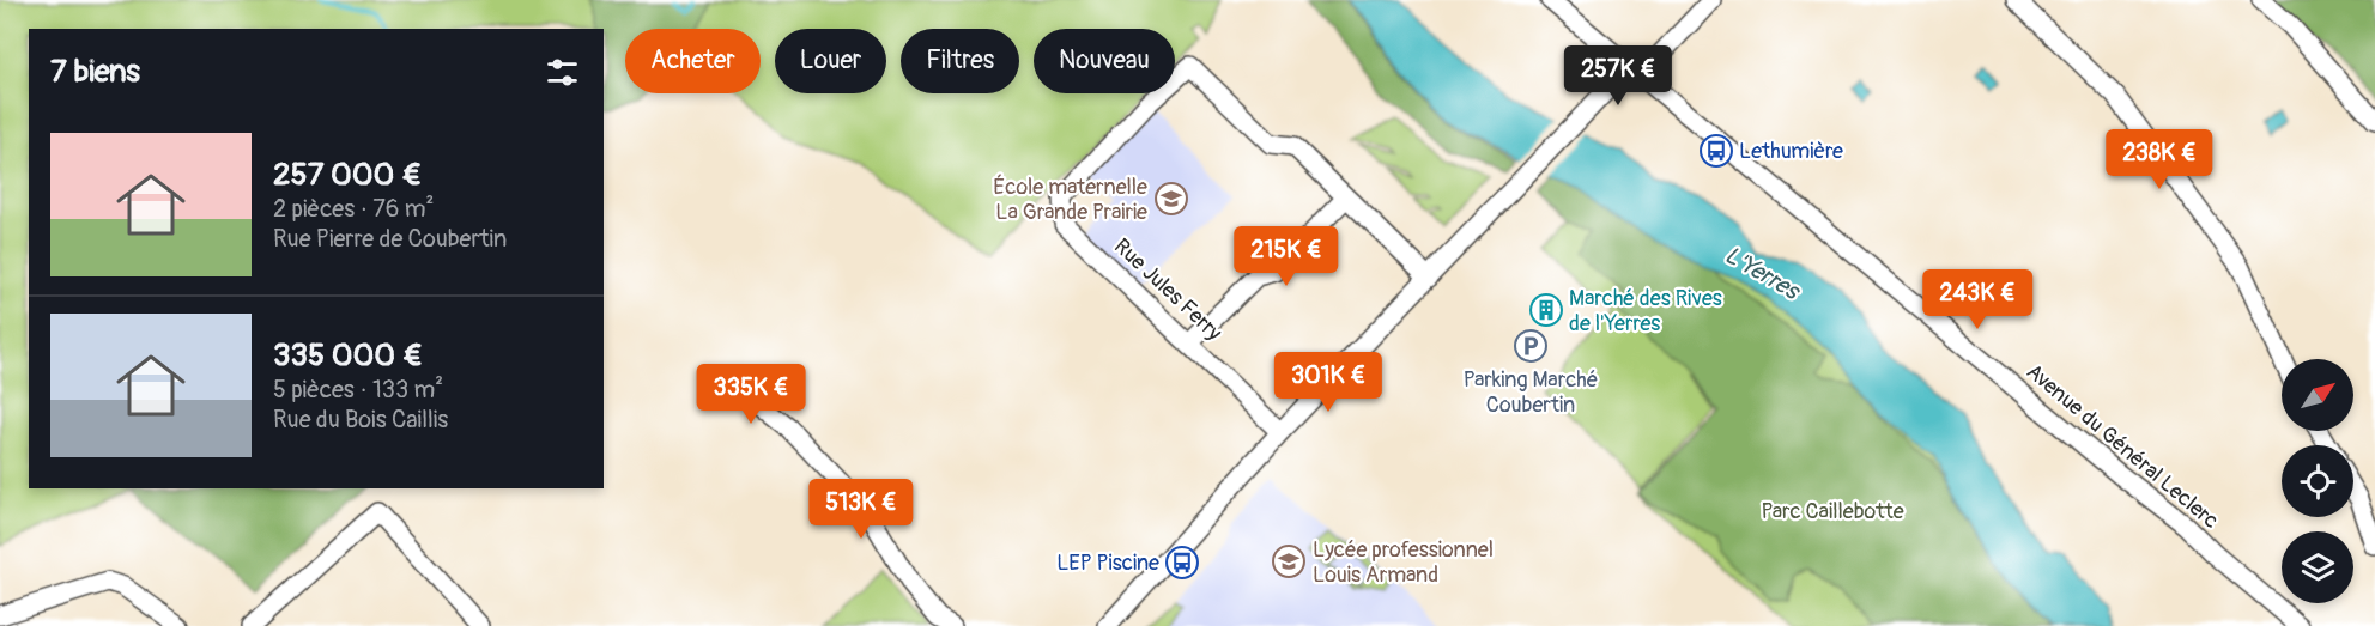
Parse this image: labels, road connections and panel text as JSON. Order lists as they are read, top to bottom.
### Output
{
  "streets": {
    "street": ["Rue Jules Ferry", "Avenue du Général Leclerc"]
  },
  "water": ["L'Yerres"],
  "parks": ["Parc Caillebotte"],
  "places": {
    "bus stop": ["Lethumière", "LEP Piscine"],
    "school or university": ["École maternelle La Grande Prairie", "Lycée professionnel Louis Armand"],
    "building": ["Marché des Rives de l'Yerres"],
    "parking": ["Parking Marché Coubertin"]
  },
  "north": "top right",
  "page": {
    "chip": [
      "Acheter",
      "Louer",
      "Filtres",
      "Nouveau"
    ],
    "heading": "7 biens",
    "price": [
      "257K €",
      "238K €",
      "215K €",
      "243K €",
      "301K €",
      "335K €",
      "513K €"
    ],
    "list": [
      {
        "name": "257 000 €",
        "note": "2 pièces · 76 m² · Rue Pierre de Coubertin"
      },
      {
        "name": "335 000 €",
        "note": "5 pièces · 133 m² · Rue du Bois Caillis"
      }
    ]
  }
}
